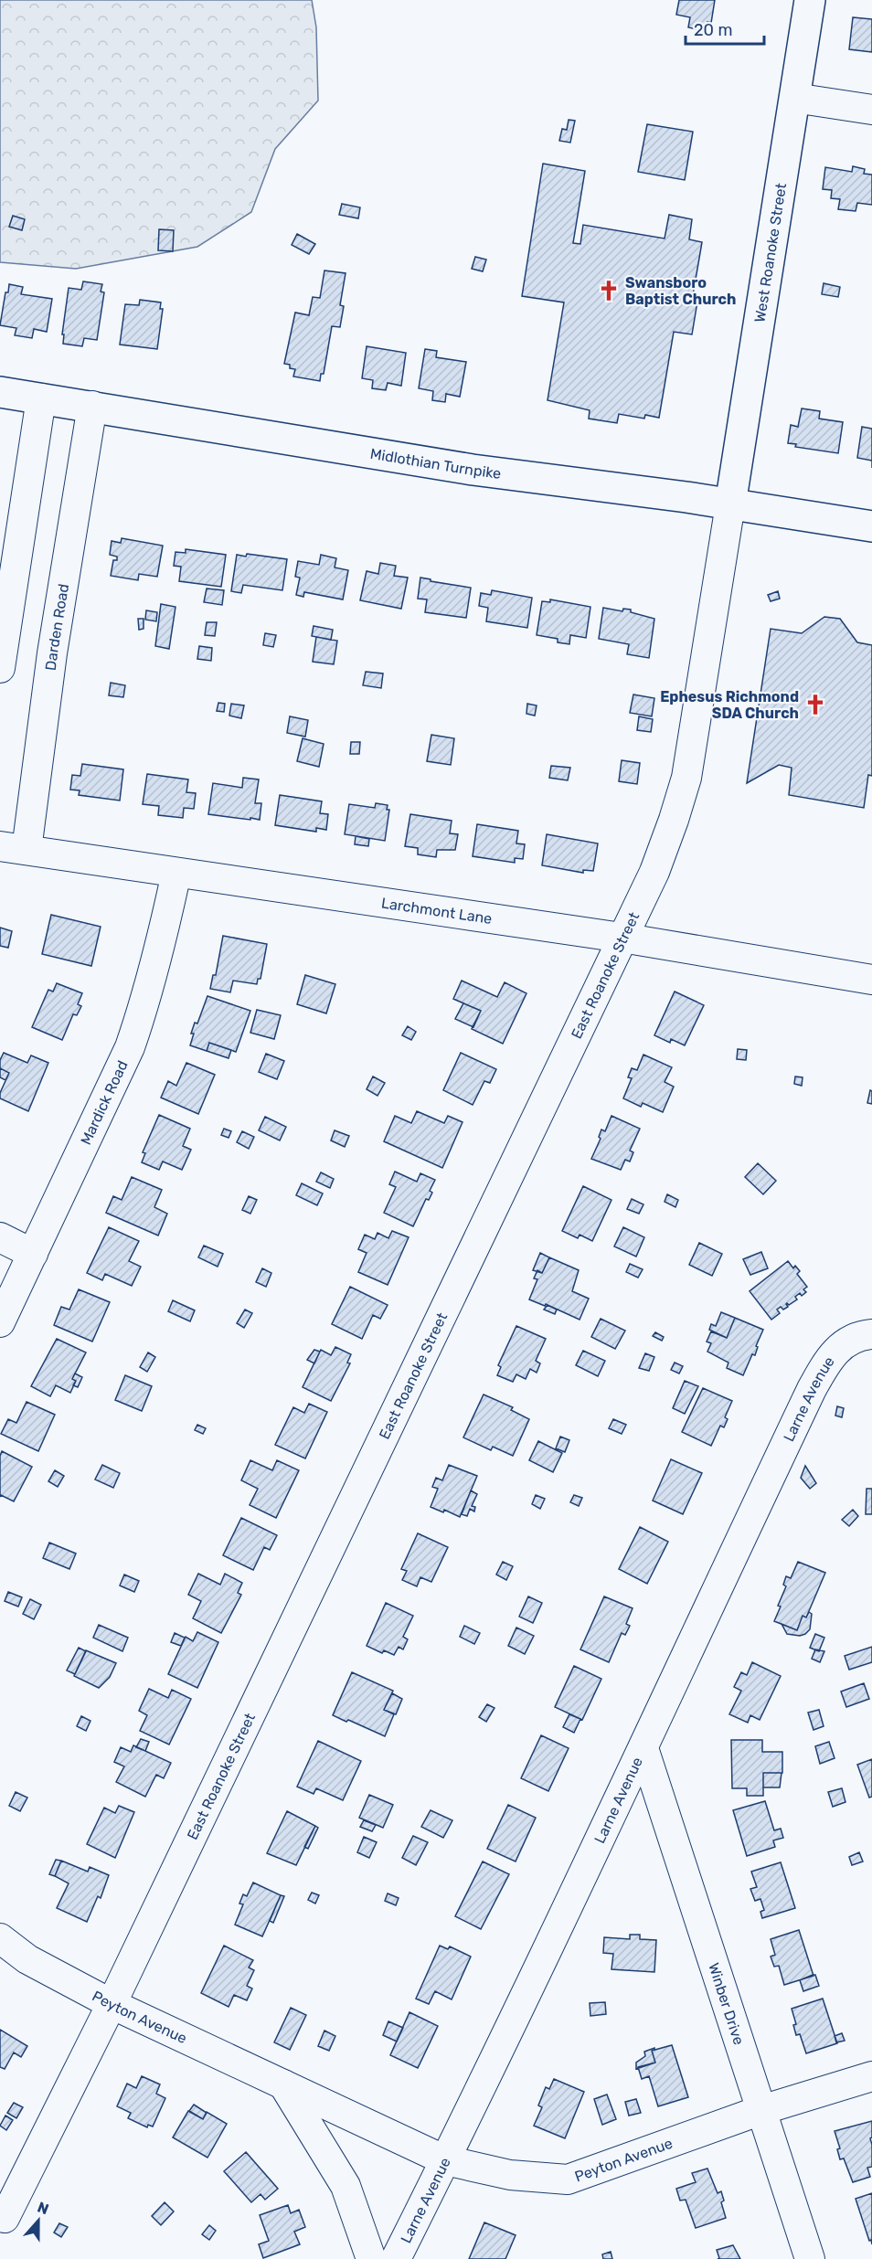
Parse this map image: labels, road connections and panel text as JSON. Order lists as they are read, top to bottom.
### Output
{
  "streets": {
    "main road": ["West Roanoke Street", "Midlothian Turnpike"],
    "street": [
      "Darden Road",
      "Larchmont Lane",
      "East Roanoke Street",
      "Mardick Road",
      "Larne Avenue",
      "Winber Drive",
      "Peyton Avenue"
    ]
  },
  "crossings": [
    ["West Roanoke Street", "Midlothian Turnpike"],
    ["West Roanoke Street", "East Roanoke Street"],
    ["Midlothian Turnpike", "Darden Road"],
    ["Midlothian Turnpike", "East Roanoke Street"],
    ["Darden Road", "Larchmont Lane"],
    ["Larchmont Lane", "East Roanoke Street"],
    ["Larchmont Lane", "Mardick Road"],
    ["East Roanoke Street", "Peyton Avenue"],
    ["Larne Avenue", "Winber Drive"],
    ["Larne Avenue", "Peyton Avenue"],
    ["Winber Drive", "Peyton Avenue"]
  ],
  "places": {
    "church": ["Swansboro Baptist Church", "Ephesus Richmond SDA Church"]
  },
  "scale_bar": "20 m",
  "north": "top"
}
